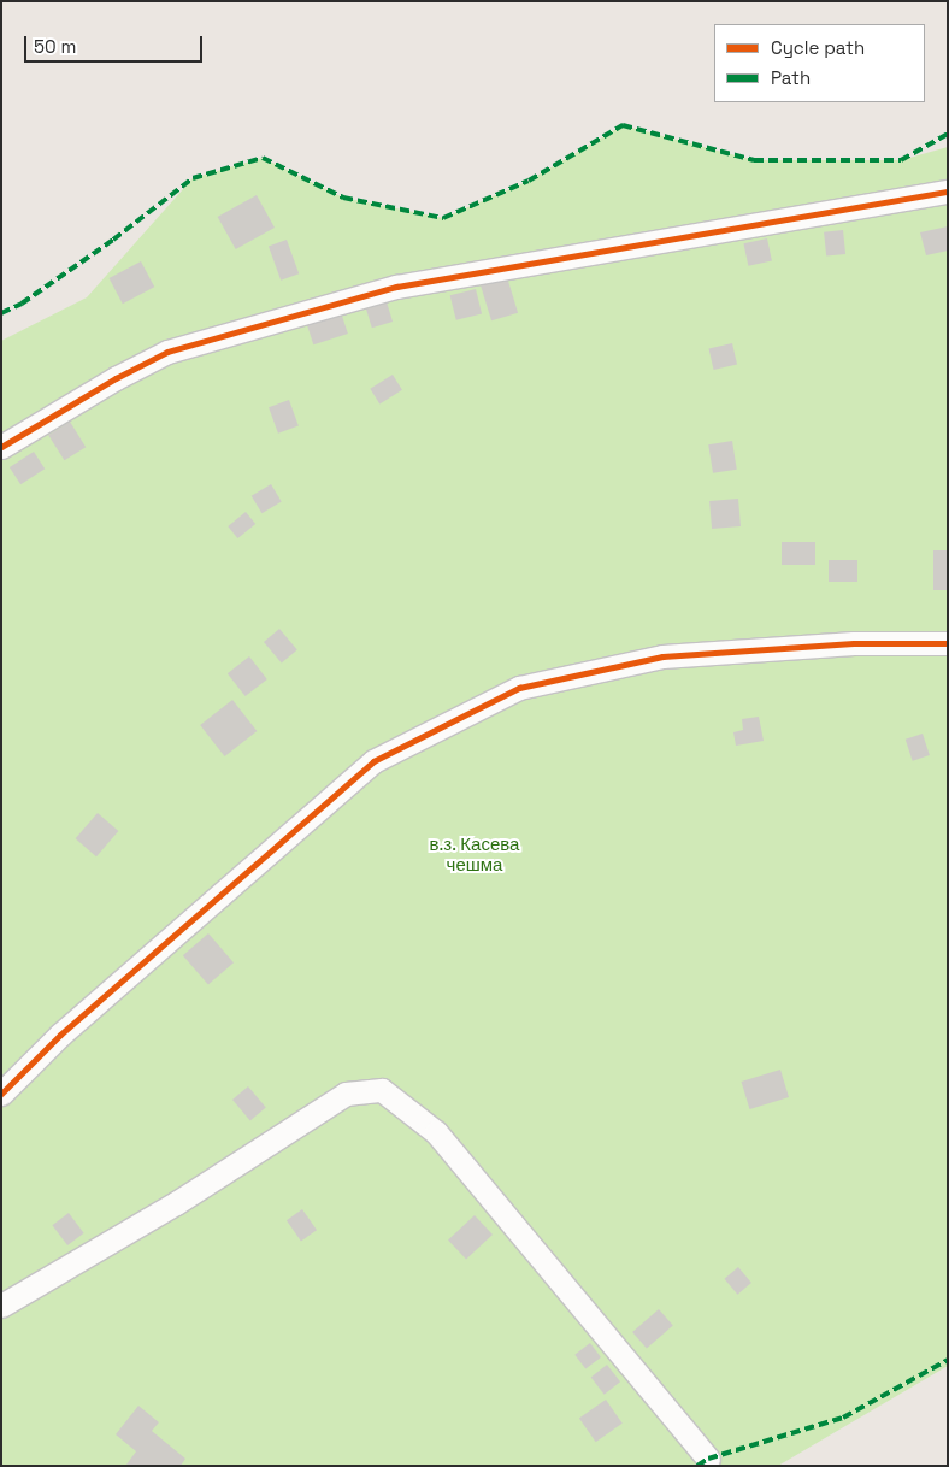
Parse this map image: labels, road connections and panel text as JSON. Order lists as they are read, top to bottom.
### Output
{
  "parks": ["в.з. Касева чешма"],
  "legend": ["Cycle path", "Path"],
  "scale_bar": "50 m"
}
